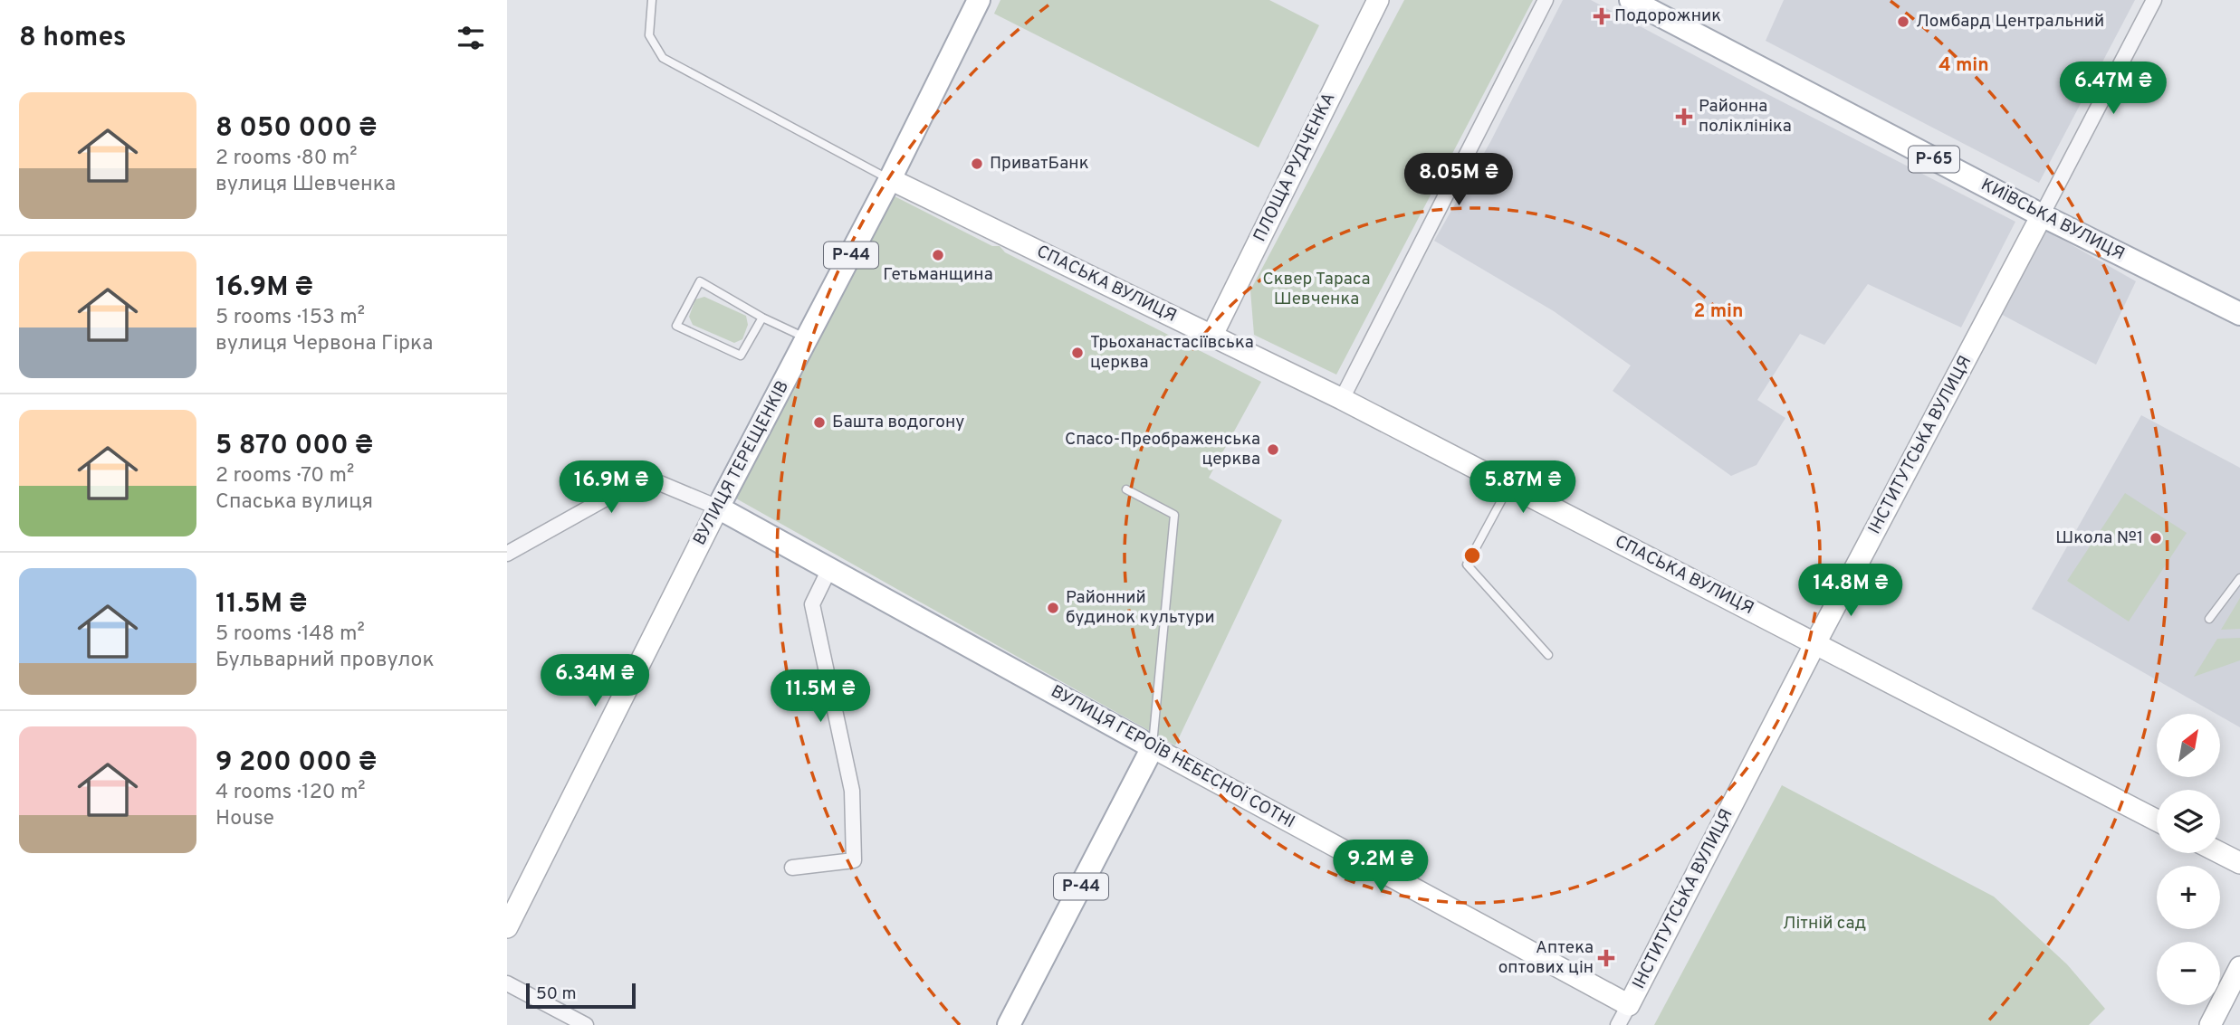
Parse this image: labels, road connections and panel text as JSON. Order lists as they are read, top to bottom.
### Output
{
  "streets": {
    "main road": [
      "Р-65",
      "КИЇВСЬКА ВУЛИЦЯ",
      "Р-44",
      "ВУЛИЦЯ ТЕРЕЩЕНКІВ",
      "ВУЛИЦЯ ГЕРОЇВ НЕБЕСНОЇ СОТНІ"
    ],
    "street": ["ПЛОЩА РУДЧЕНКА", "СПАСЬКА ВУЛИЦЯ", "ІНСТИТУТСЬКА ВУЛИЦЯ"]
  },
  "crossings": [
    ["ПЛОЩА РУДЧЕНКА", "СПАСЬКА ВУЛИЦЯ"],
    ["КИЇВСЬКА ВУЛИЦЯ", "ІНСТИТУТСЬКА ВУЛИЦЯ"],
    ["Р-44", "ВУЛИЦЯ ГЕРОЇВ НЕБЕСНОЇ СОТНІ"],
    ["СПАСЬКА ВУЛИЦЯ", "ІНСТИТУТСЬКА ВУЛИЦЯ"],
    ["СПАСЬКА ВУЛИЦЯ", "ВУЛИЦЯ ТЕРЕЩЕНКІВ"],
    ["ІНСТИТУТСЬКА ВУЛИЦЯ", "ВУЛИЦЯ ГЕРОЇВ НЕБЕСНОЇ СОТНІ"],
    ["ВУЛИЦЯ ТЕРЕЩЕНКІВ", "ВУЛИЦЯ ГЕРОЇВ НЕБЕСНОЇ СОТНІ"]
  ],
  "parks": ["Сквер Тараса Шевченка", "Літній сад"],
  "places": {
    "health": ["Подорожник", "Районна поліклініка", "Аптека оптових цін"],
    "other": [
      "Ломбард Центральний",
      "ПриватБанк",
      "Гетьманщина",
      "Трьоханастасіївська церква",
      "Башта водогону",
      "Спасо-Преображенська церква",
      "Школа №1",
      "Районний будинок культури"
    ]
  },
  "scale_bar": "50 m",
  "north": "top right",
  "page": {
    "heading": "8 homes",
    "price": [
      "6.47M ₴",
      "8.05M ₴",
      "16.9M ₴",
      "5.87M ₴",
      "14.8M ₴",
      "6.34M ₴",
      "11.5M ₴",
      "9.2M ₴"
    ],
    "list": [
      {
        "name": "8 050 000 ₴",
        "note": "2 rooms · 80 m² · вулиця Шевченка"
      },
      {
        "name": "16.9M ₴",
        "note": "5 rooms · 153 m² · вулиця Червона Гірка"
      },
      {
        "name": "5 870 000 ₴",
        "note": "2 rooms · 70 m² · Спаська вулиця"
      },
      {
        "name": "11.5M ₴",
        "note": "5 rooms · 148 m² · Бульварний провулок"
      },
      {
        "name": "9 200 000 ₴",
        "note": "4 rooms · 120 m² · House"
      }
    ],
    "map_buttons": ["+", "−"],
    "scale": "50 m"
  },
  "rings": ["4 min", "2 min"]
}
